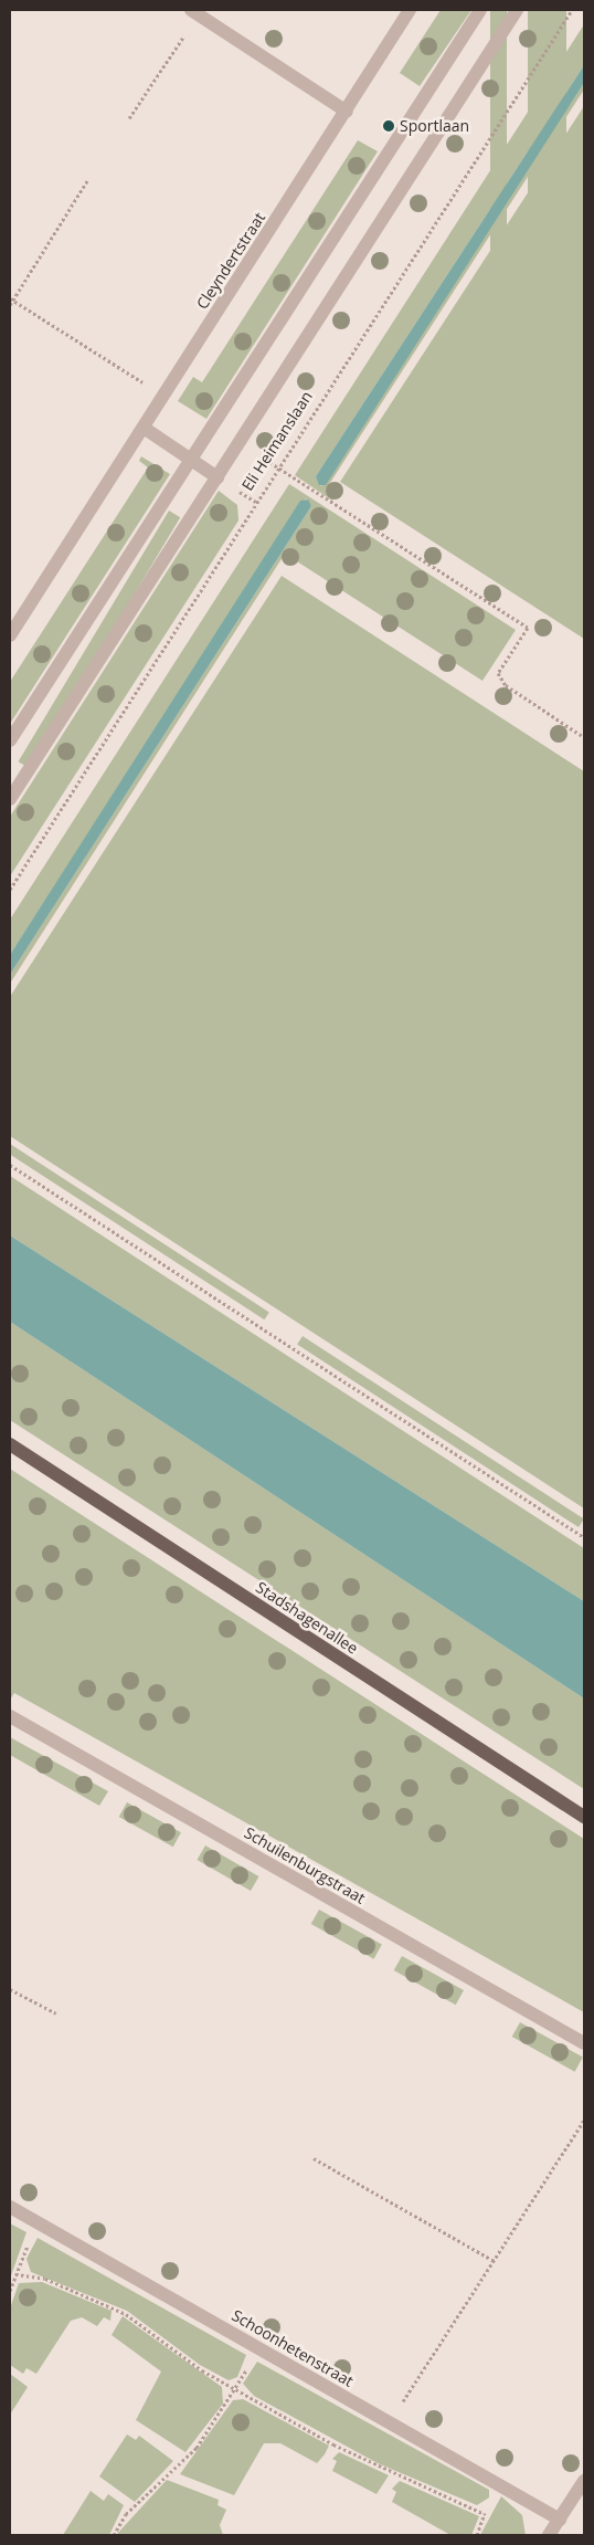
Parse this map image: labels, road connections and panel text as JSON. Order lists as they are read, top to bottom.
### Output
{
  "streets": {
    "main road": ["Stadshagenallee"],
    "street": [
      "Cleyndertstraat",
      "Eli Heimanslaan",
      "Schuilenburgstraat",
      "Schoonhetenstraat"
    ]
  },
  "places": ["Sportlaan"]
}
